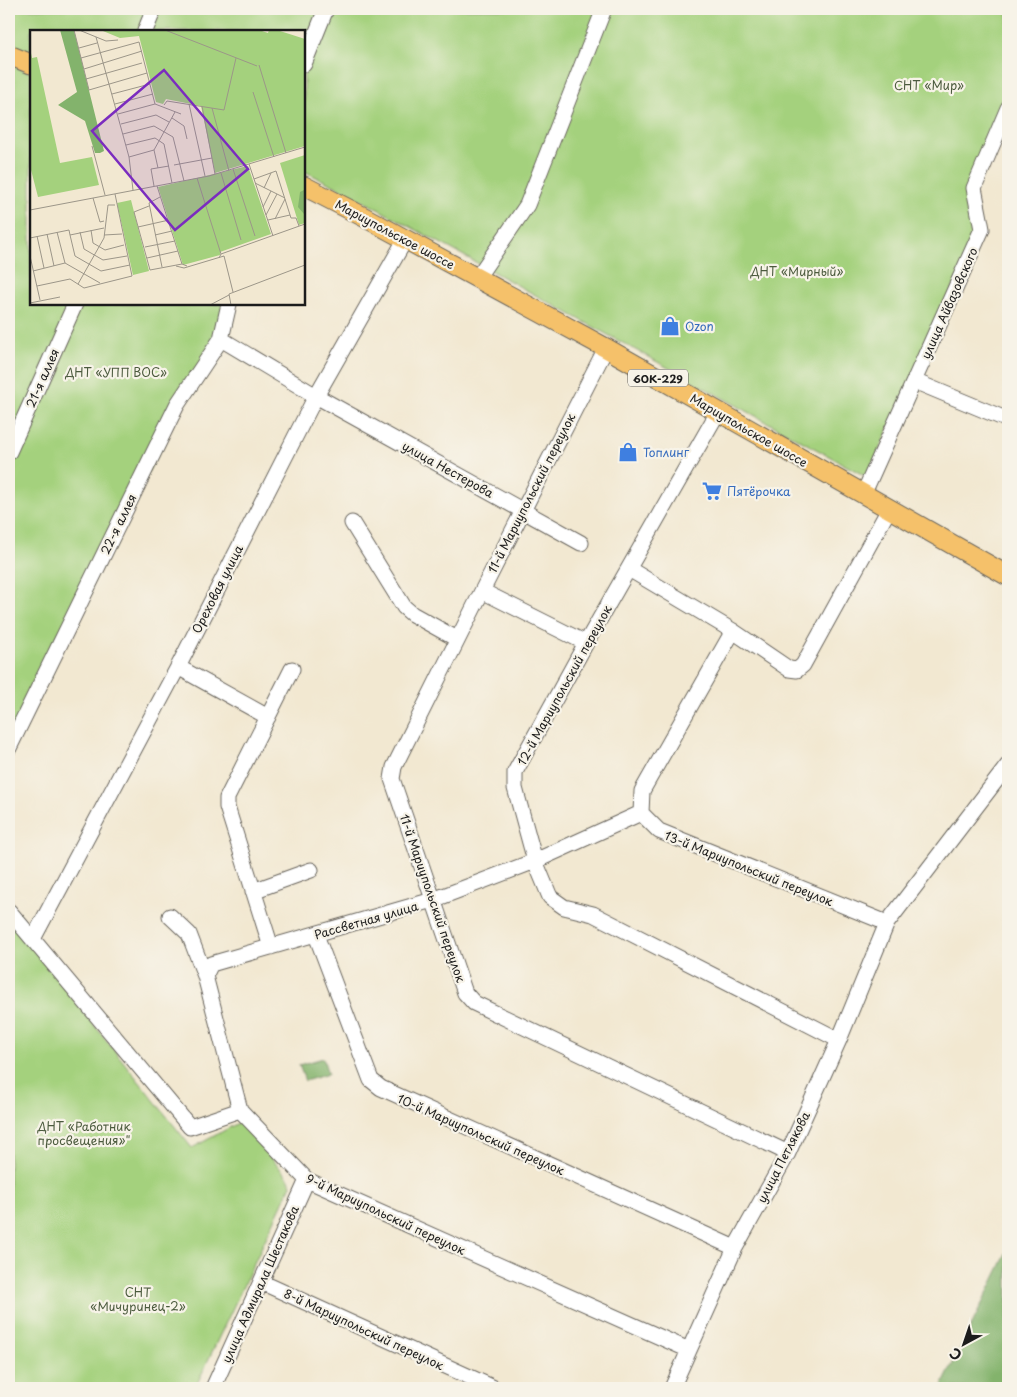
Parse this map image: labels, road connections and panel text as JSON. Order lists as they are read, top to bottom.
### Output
{
  "streets": {
    "main road": ["Мариупольское шоссе", "60К-229"],
    "street": [
      "улица Айвазовского",
      "21-я аллея",
      "улица Нестерова",
      "11-й Мариупольский переулок",
      "22-я аллея",
      "Ореховая улица",
      "12-й Мариупольский переулок",
      "13-й Мариупольский переулок",
      "Рассветная улица",
      "10-й Мариупольский переулок",
      "улица Петлякова",
      "9-й Мариупольский переулок",
      "улица Адмирала Шестакова",
      "8-й Мариупольский переулок"
    ]
  },
  "crossings": [
    ["Мариупольское шоссе", "улица Айвазовского"],
    ["Мариупольское шоссе", "11-й Мариупольский переулок"],
    ["Мариупольское шоссе", "Ореховая улица"],
    ["Мариупольское шоссе", "12-й Мариупольский переулок"],
    ["улица Нестерова", "11-й Мариупольский переулок"],
    ["улица Нестерова", "22-я аллея"],
    ["улица Нестерова", "Ореховая улица"],
    ["11-й Мариупольский переулок", "Рассветная улица"],
    ["11-й Мариупольский переулок", "улица Петлякова"],
    ["12-й Мариупольский переулок", "Рассветная улица"],
    ["12-й Мариупольский переулок", "улица Петлякова"],
    ["13-й Мариупольский переулок", "Рассветная улица"],
    ["13-й Мариупольский переулок", "улица Петлякова"],
    ["Рассветная улица", "10-й Мариупольский переулок"],
    ["Рассветная улица", "9-й Мариупольский переулок"],
    ["10-й Мариупольский переулок", "улица Петлякова"],
    ["улица Петлякова", "9-й Мариупольский переулок"],
    ["9-й Мариупольский переулок", "улица Адмирала Шестакова"],
    ["улица Адмирала Шестакова", "8-й Мариупольский переулок"]
  ],
  "parks": [
    "СНТ «Мир»",
    "ДНТ «Мирный»",
    "ДНТ «УПП ВОС»",
    "ДНТ «Работник просвещения»\"",
    "СНТ «Мичуринец-2»"
  ],
  "places": {
    "shop": ["Ozon", "Топлинг"],
    "supermarket": ["Пятёрочка"]
  },
  "north": "bottom left"
}
